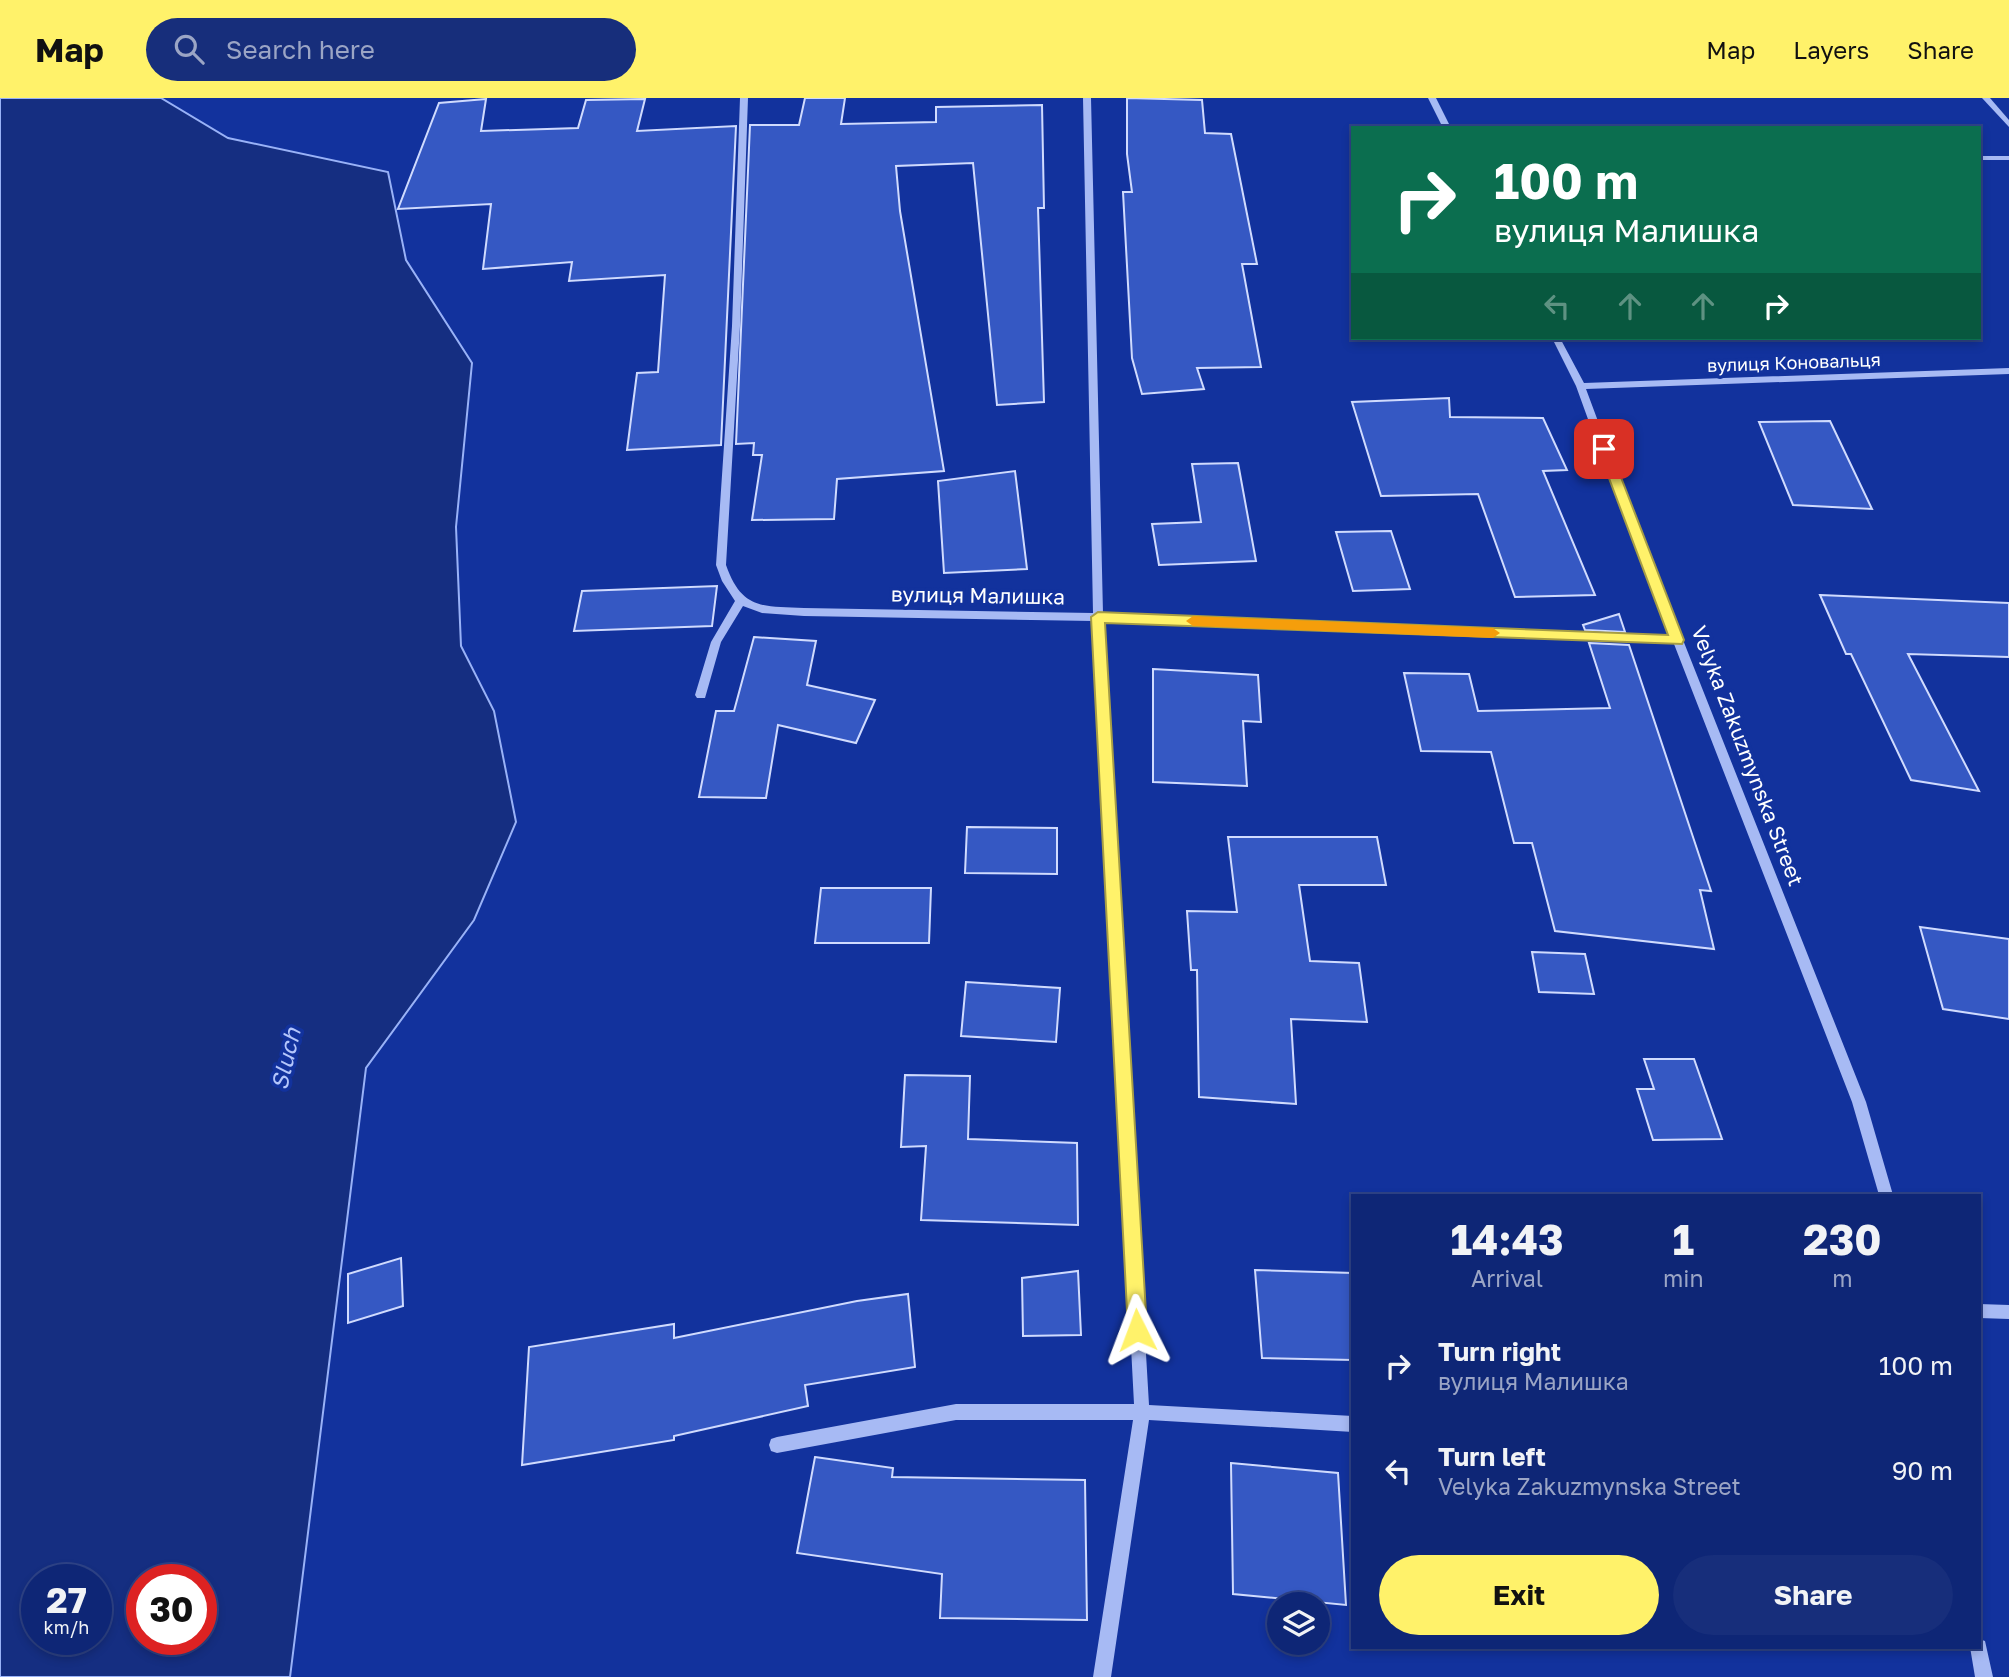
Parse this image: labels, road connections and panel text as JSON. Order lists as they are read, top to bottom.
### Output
{
  "streets": {
    "street": ["вулиця Коновальця", "вулиця Малишка", "Velyka Zakuzmynska Street"]
  },
  "crossings": [
    ["вулиця Коновальця", "Velyka Zakuzmynska Street"],
    ["вулиця Малишка", "Velyka Zakuzmynska Street"]
  ],
  "water": ["Sluch"],
  "page": {
    "header": "Map",
    "search": "Search here",
    "nav": ["Map", "Layers", "Share"],
    "turn": ["100 m", "вулиця Малишка"],
    "eta": [
      "14:43",
      "Arrival",
      "1",
      "min",
      "230",
      "m"
    ],
    "list": [
      {
        "name": "Turn right",
        "note": "вулиця Малишка",
        "value": "100 m"
      },
      {
        "name": "Turn left",
        "note": "Velyka Zakuzmynska Street",
        "value": "90 m"
      }
    ],
    "buttons": ["Exit", "Share"],
    "speed": "27 km/h",
    "limit": "30"
  }
}
